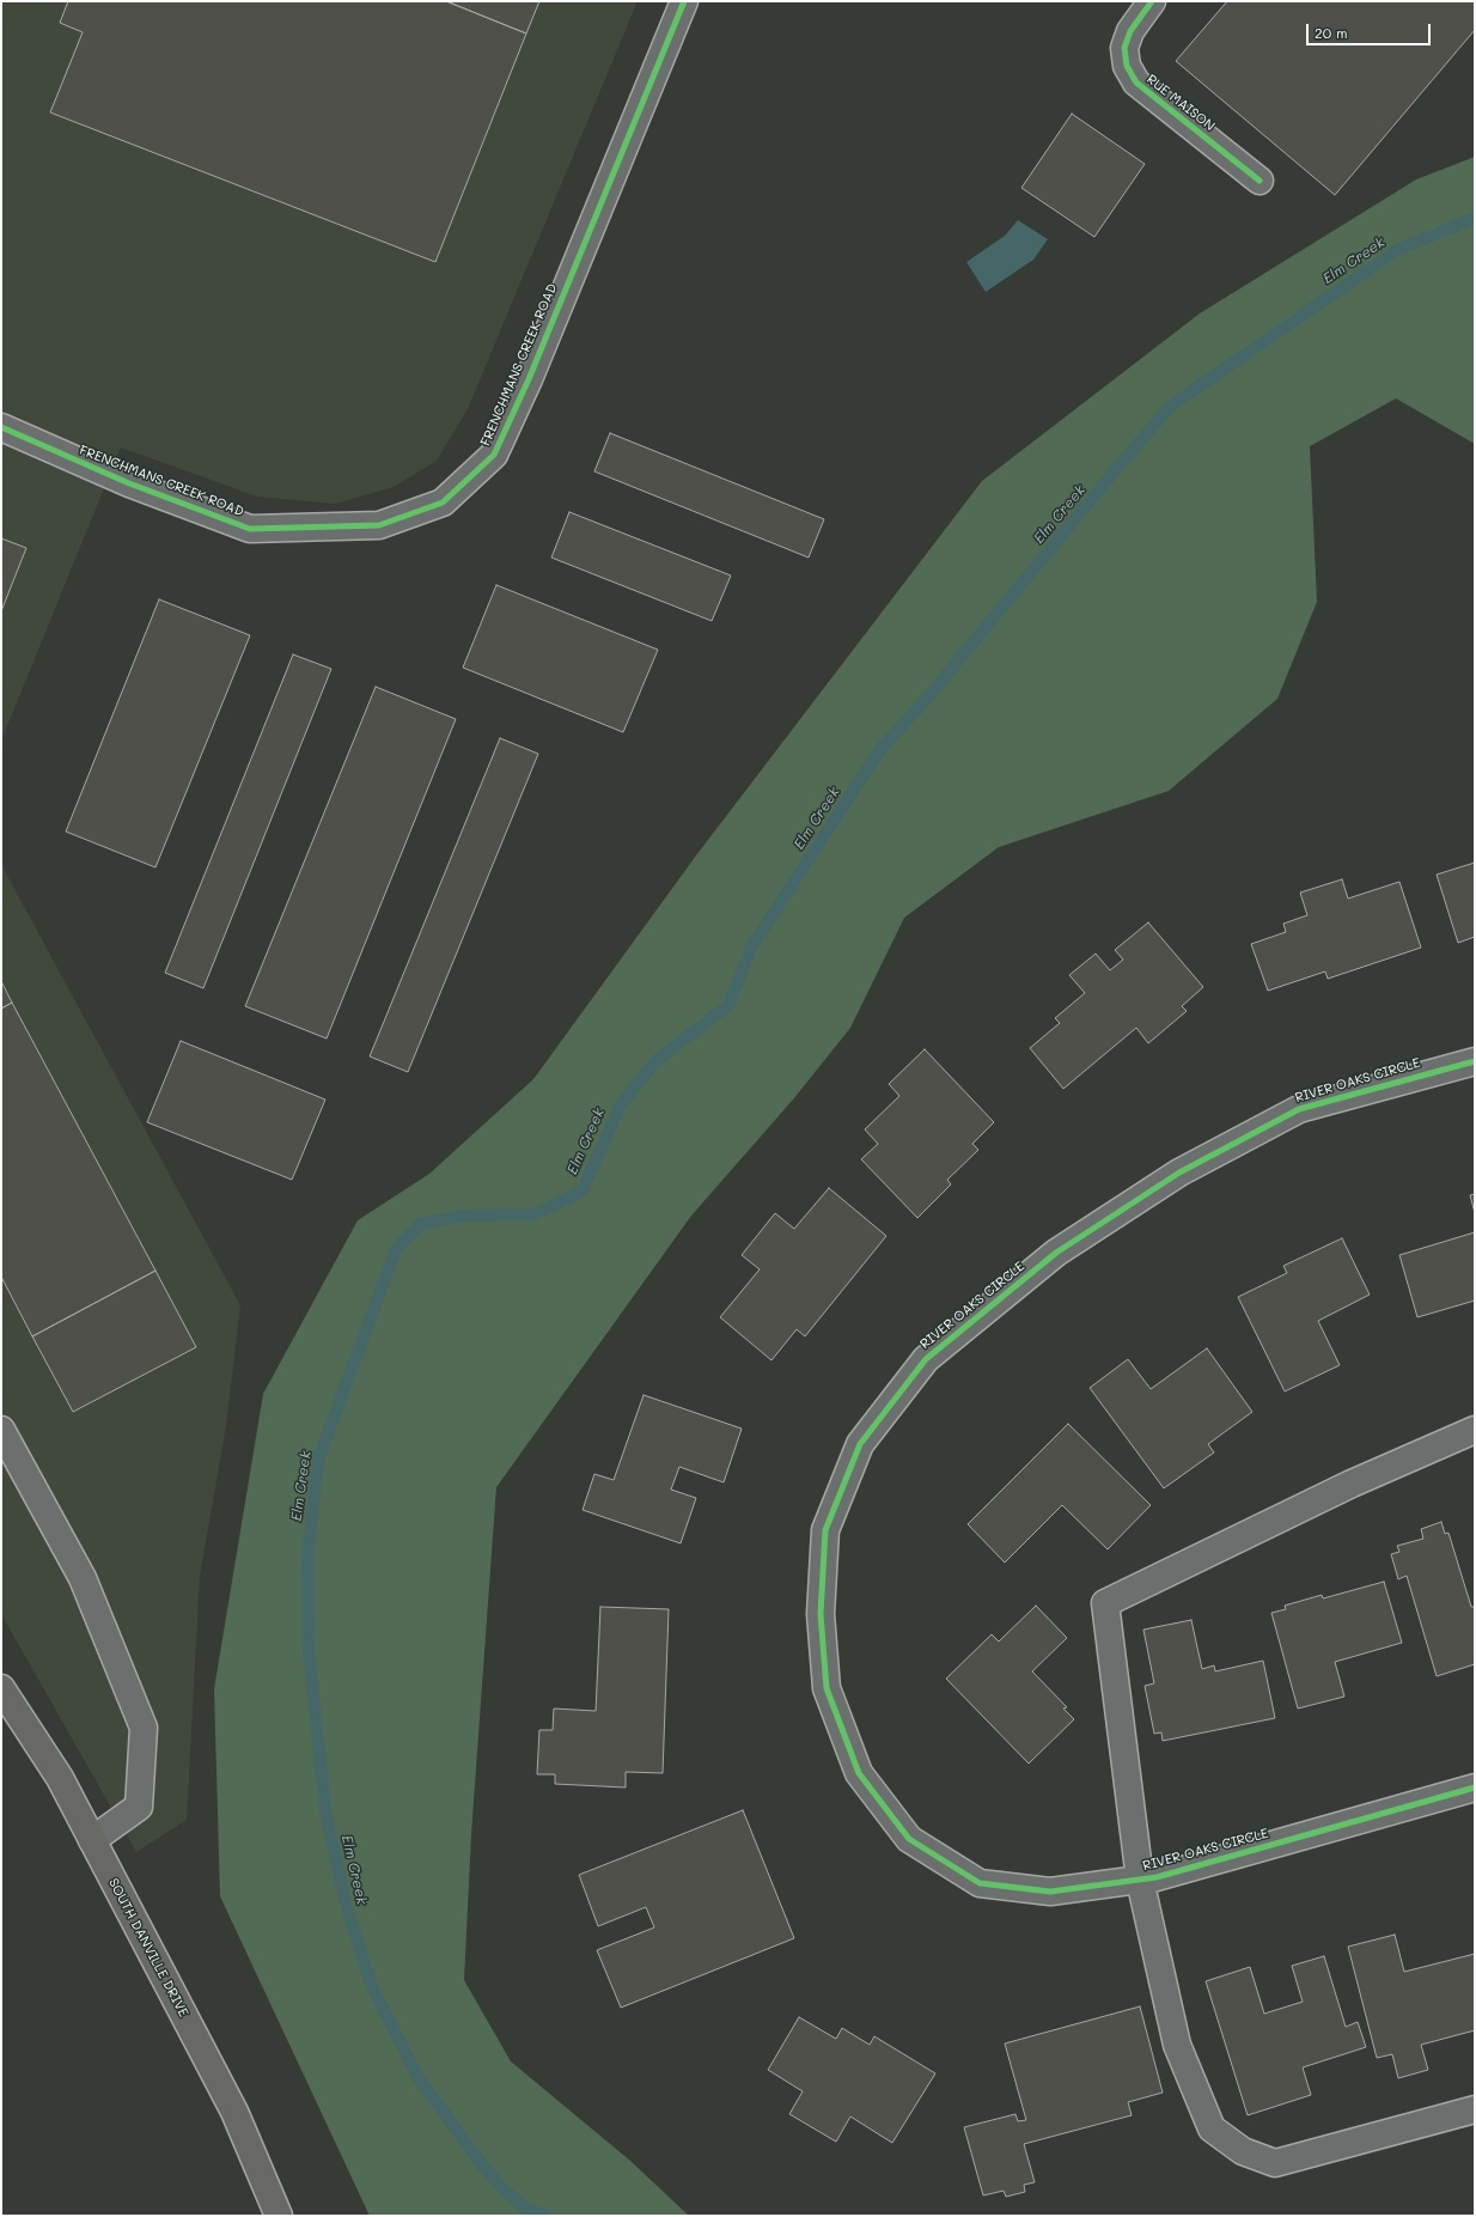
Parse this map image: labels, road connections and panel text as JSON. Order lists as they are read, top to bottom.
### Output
{
  "streets": {
    "main road": ["SOUTH DANVILLE DRIVE"],
    "street": ["RUE MAISON", "FRENCHMANS CREEK ROAD", "RIVER OAKS CIRCLE"]
  },
  "water": ["Elm Creek"],
  "scale_bar": "20 m"
}
